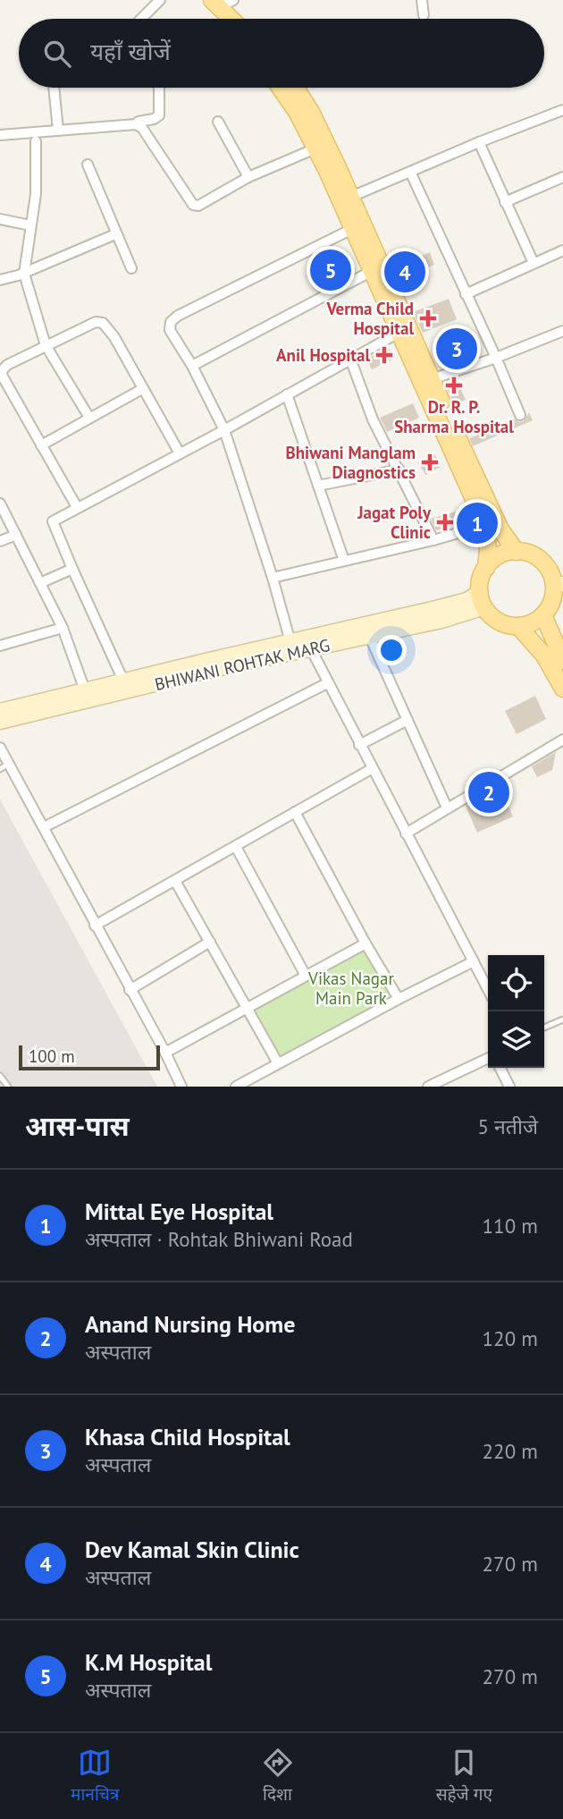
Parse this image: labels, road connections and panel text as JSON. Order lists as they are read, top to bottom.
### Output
{
  "streets": {
    "main road": ["BHIWANI ROHTAK MARG"]
  },
  "parks": ["Vikas Nagar Main Park"],
  "places": {
    "health": [
      "Verma Child Hospital",
      "Anil Hospital",
      "Dr. R. P. Sharma Hospital",
      "Bhiwani Manglam Diagnostics",
      "Jagat Poly Clinic"
    ]
  },
  "scale_bar": "100 m",
  "page": {
    "search": "यहाँ खोजें",
    "pins": [
      "5",
      "4",
      "3",
      "1",
      "2"
    ],
    "scale": "100 m",
    "heading": ["आस-पास", "5 नतीजे"],
    "list": [
      {
        "mark": "1",
        "name": "Mittal Eye Hospital",
        "note": "अस्पताल · Rohtak Bhiwani Road",
        "value": "110 m"
      },
      {
        "mark": "2",
        "name": "Anand Nursing Home",
        "note": "अस्पताल",
        "value": "120 m"
      },
      {
        "mark": "3",
        "name": "Khasa Child Hospital",
        "note": "अस्पताल",
        "value": "220 m"
      },
      {
        "mark": "4",
        "name": "Dev Kamal Skin Clinic",
        "note": "अस्पताल",
        "value": "270 m"
      },
      {
        "mark": "5",
        "name": "K.M Hospital",
        "note": "अस्पताल",
        "value": "270 m"
      }
    ],
    "nav": ["मानचित्र", "दिशा", "सहेजे गए"]
  }
}
